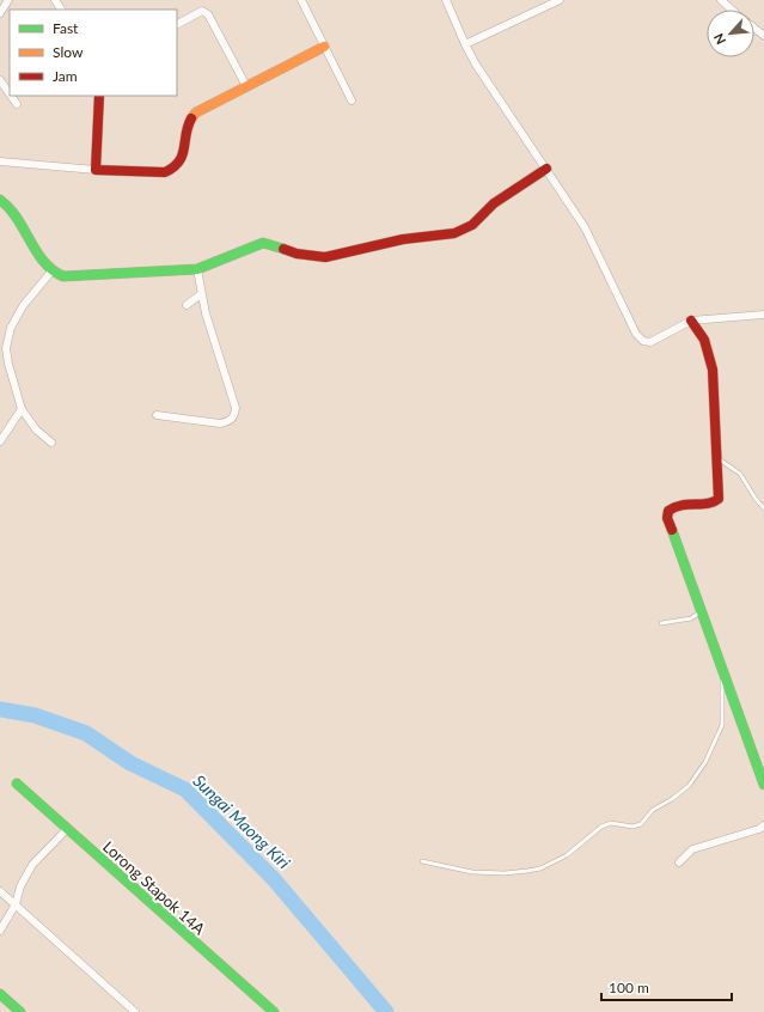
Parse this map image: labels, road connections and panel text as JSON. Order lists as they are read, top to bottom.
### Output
{
  "streets": {
    "street": ["Lorong Stapok 14A"]
  },
  "water": ["Sungai Maong Kiri"],
  "legend": ["Fast", "Slow", "Jam"],
  "scale_bar": "100 m",
  "north": "bottom left"
}
